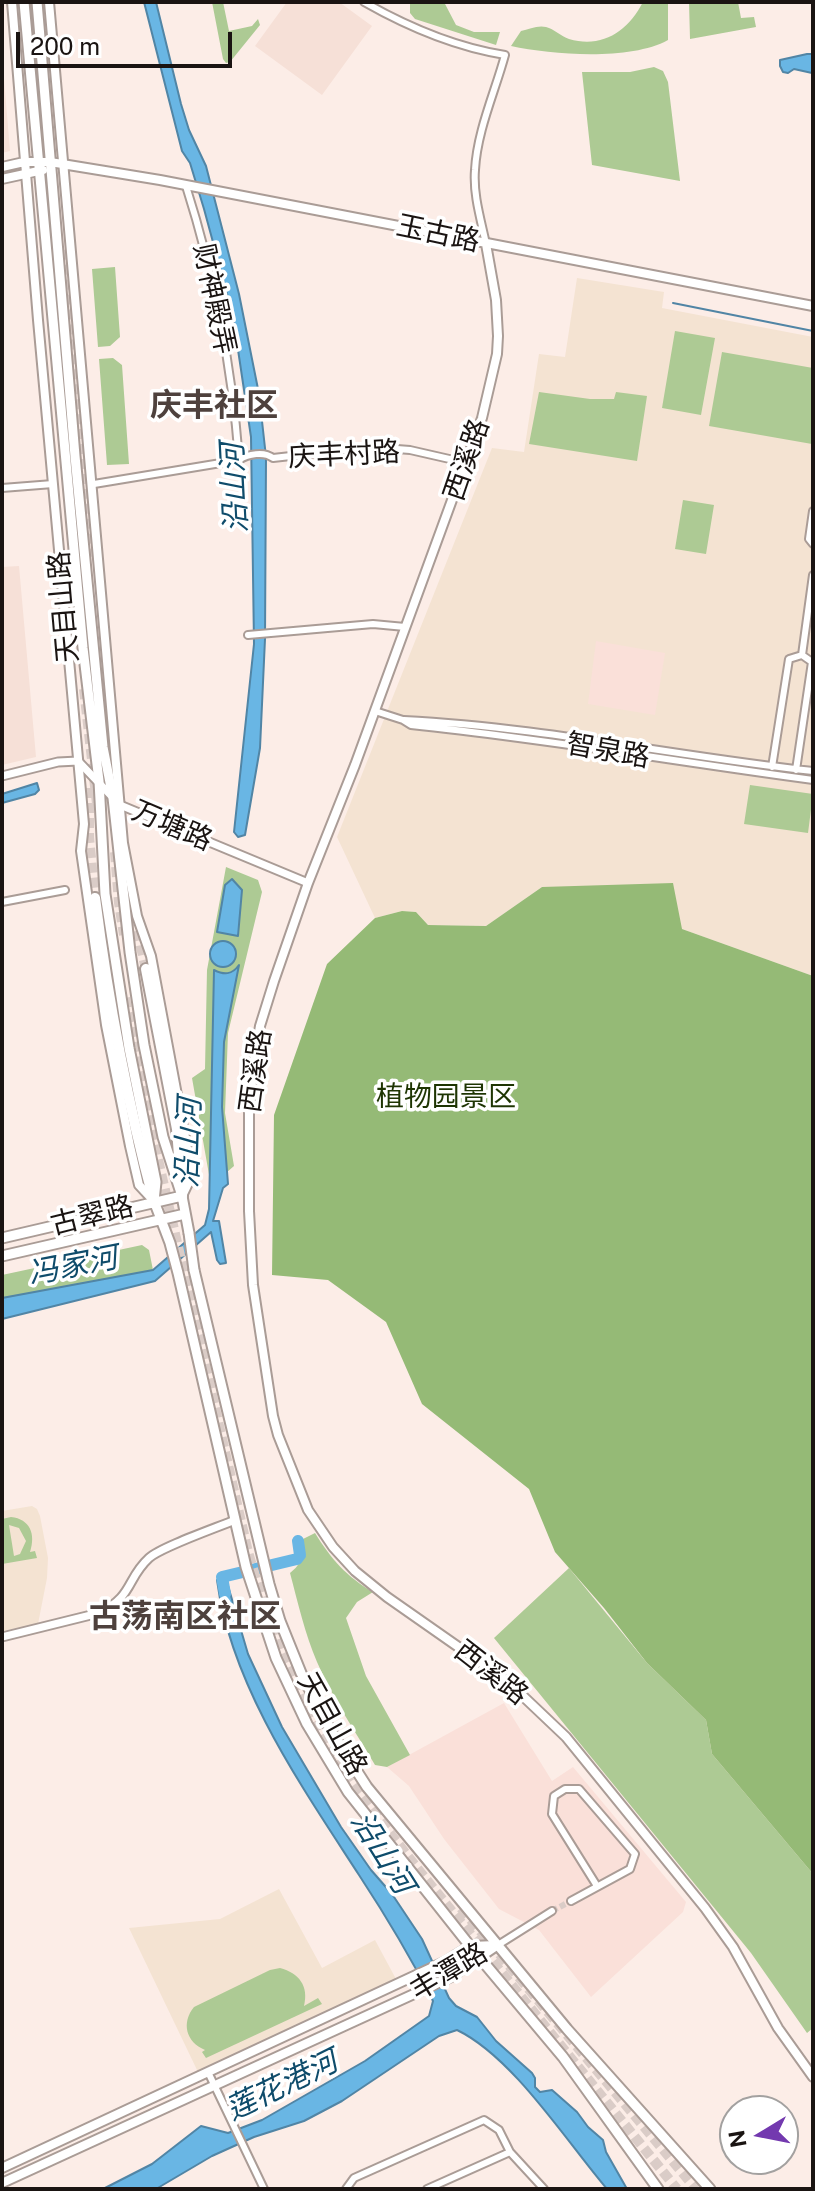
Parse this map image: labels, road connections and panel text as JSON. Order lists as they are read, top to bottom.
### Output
{
  "streets": {
    "main road": [
      "玉古路",
      "西溪路",
      "天目山路",
      "古翠路",
      "丰潭路"
    ],
    "street": [
      "财神殿弄",
      "庆丰村路",
      "智泉路",
      "万塘路"
    ]
  },
  "crossings": [
    ["玉古路", "财神殿弄"],
    ["玉古路", "西溪路"],
    ["玉古路", "天目山路"],
    ["财神殿弄", "庆丰村路"],
    ["庆丰村路", "西溪路"],
    ["西溪路", "智泉路"],
    ["西溪路", "万塘路"],
    ["天目山路", "万塘路"],
    ["天目山路", "古翠路"],
    ["天目山路", "丰潭路"]
  ],
  "districts": ["庆丰社区", "古荡南区社区"],
  "water": ["沿山河", "冯家河", "莲花港河"],
  "parks": ["植物园景区"],
  "scale_bar": "200 m",
  "north": "left"
}
